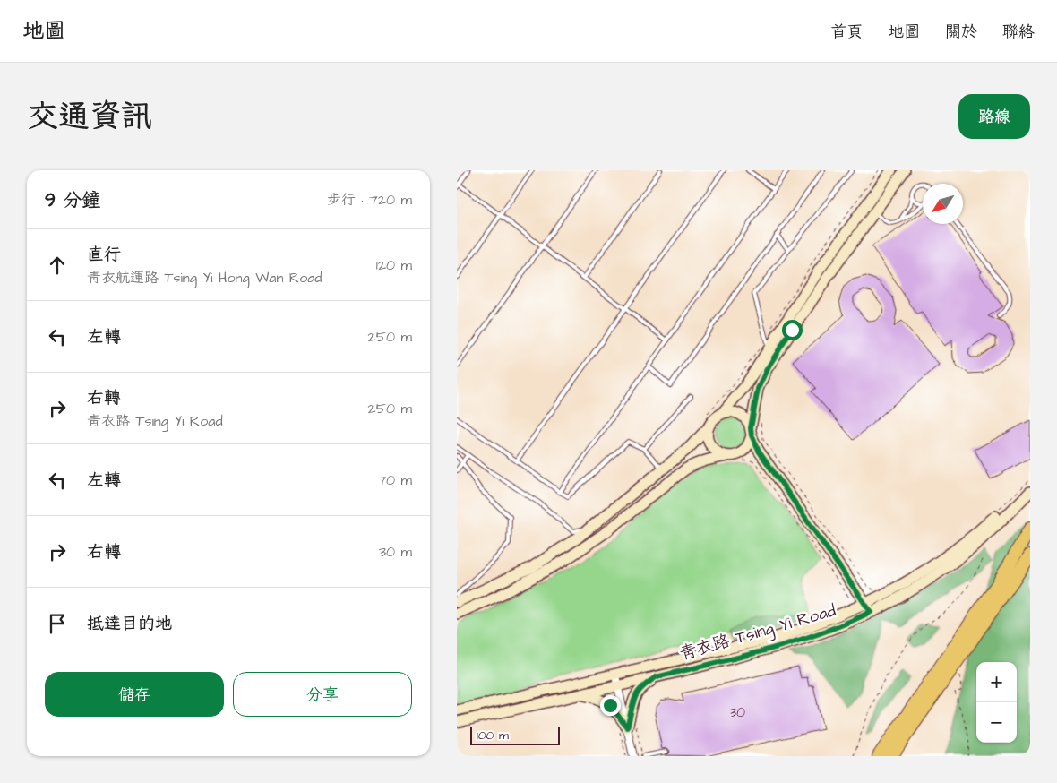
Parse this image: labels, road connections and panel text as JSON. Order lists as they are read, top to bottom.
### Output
{
  "streets": {
    "street": ["青衣路 Tsing Yi Road"]
  },
  "house_numbers": ["30"],
  "scale_bar": "100 m",
  "north": "bottom left",
  "page": {
    "header": "地圖",
    "nav": [
      "首頁",
      "地圖",
      "關於",
      "聯絡"
    ],
    "title": "交通資訊",
    "buttons": [
      "路線",
      ["儲存", "分享"]
    ],
    "heading": ["9 分鐘", "步行 · 720 m"],
    "list": [
      ["直行", "青衣航運路 Tsing Yi Hong Wan Road", "120 m"],
      ["左轉", "250 m"],
      ["右轉", "青衣路 Tsing Yi Road", "250 m"],
      ["左轉", "70 m"],
      ["右轉", "30 m"],
      "抵達目的地"
    ],
    "map_buttons": ["+", "−"],
    "scale": "100 m"
  }
}
